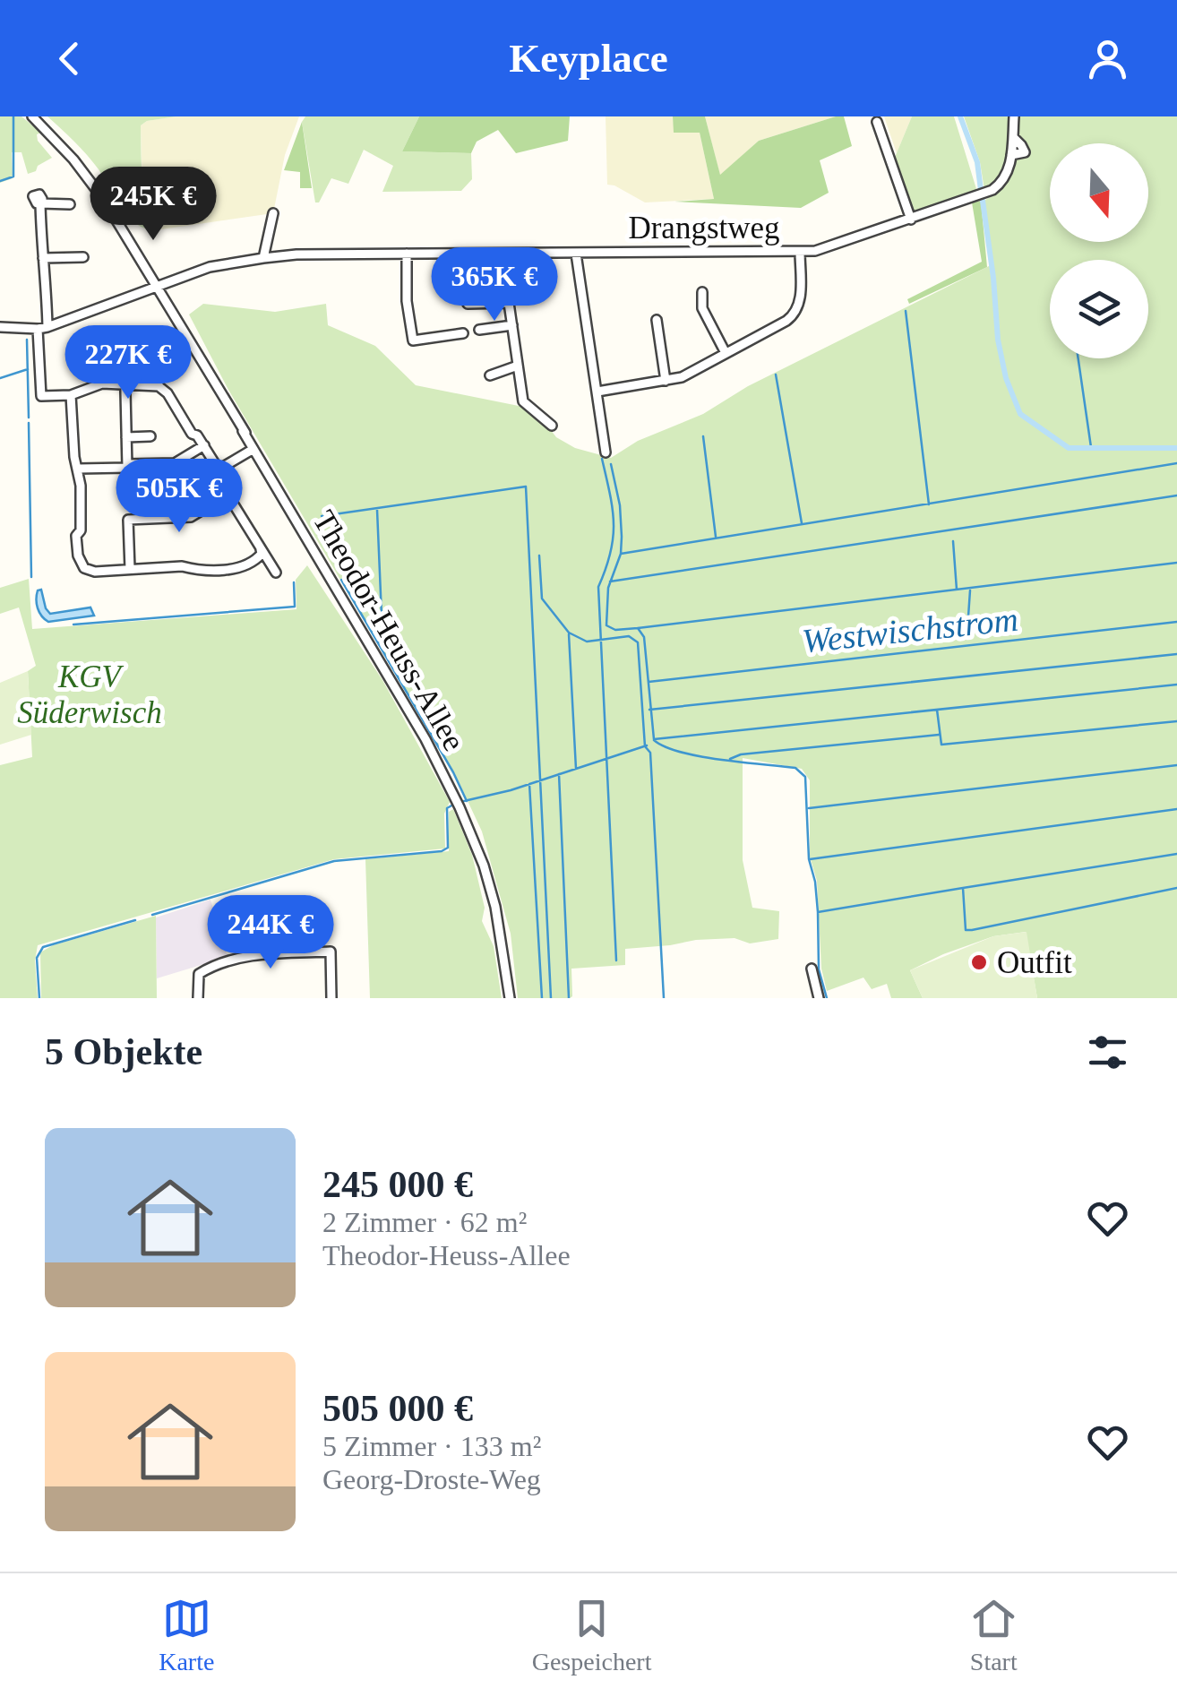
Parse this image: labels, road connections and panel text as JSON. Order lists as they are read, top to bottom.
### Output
{
  "streets": {
    "street": ["Drangstweg", "Theodor-Heuss-Allee"]
  },
  "crossings": [
    ["Drangstweg", "Theodor-Heuss-Allee"]
  ],
  "water": ["Westwischstrom"],
  "parks": ["KGV Süderwisch"],
  "places": ["Outfit"],
  "north": "bottom",
  "page": {
    "header": "Keyplace",
    "price": [
      "245K €",
      "365K €",
      "227K €",
      "505K €",
      "244K €"
    ],
    "heading": "5 Objekte",
    "list": [
      {
        "name": "245 000 €",
        "note": "2 Zimmer · 62 m² · Theodor-Heuss-Allee"
      },
      {
        "name": "505 000 €",
        "note": "5 Zimmer · 133 m² · Georg-Droste-Weg"
      }
    ],
    "tabs": ["Karte", "Gespeichert", "Start"]
  }
}
